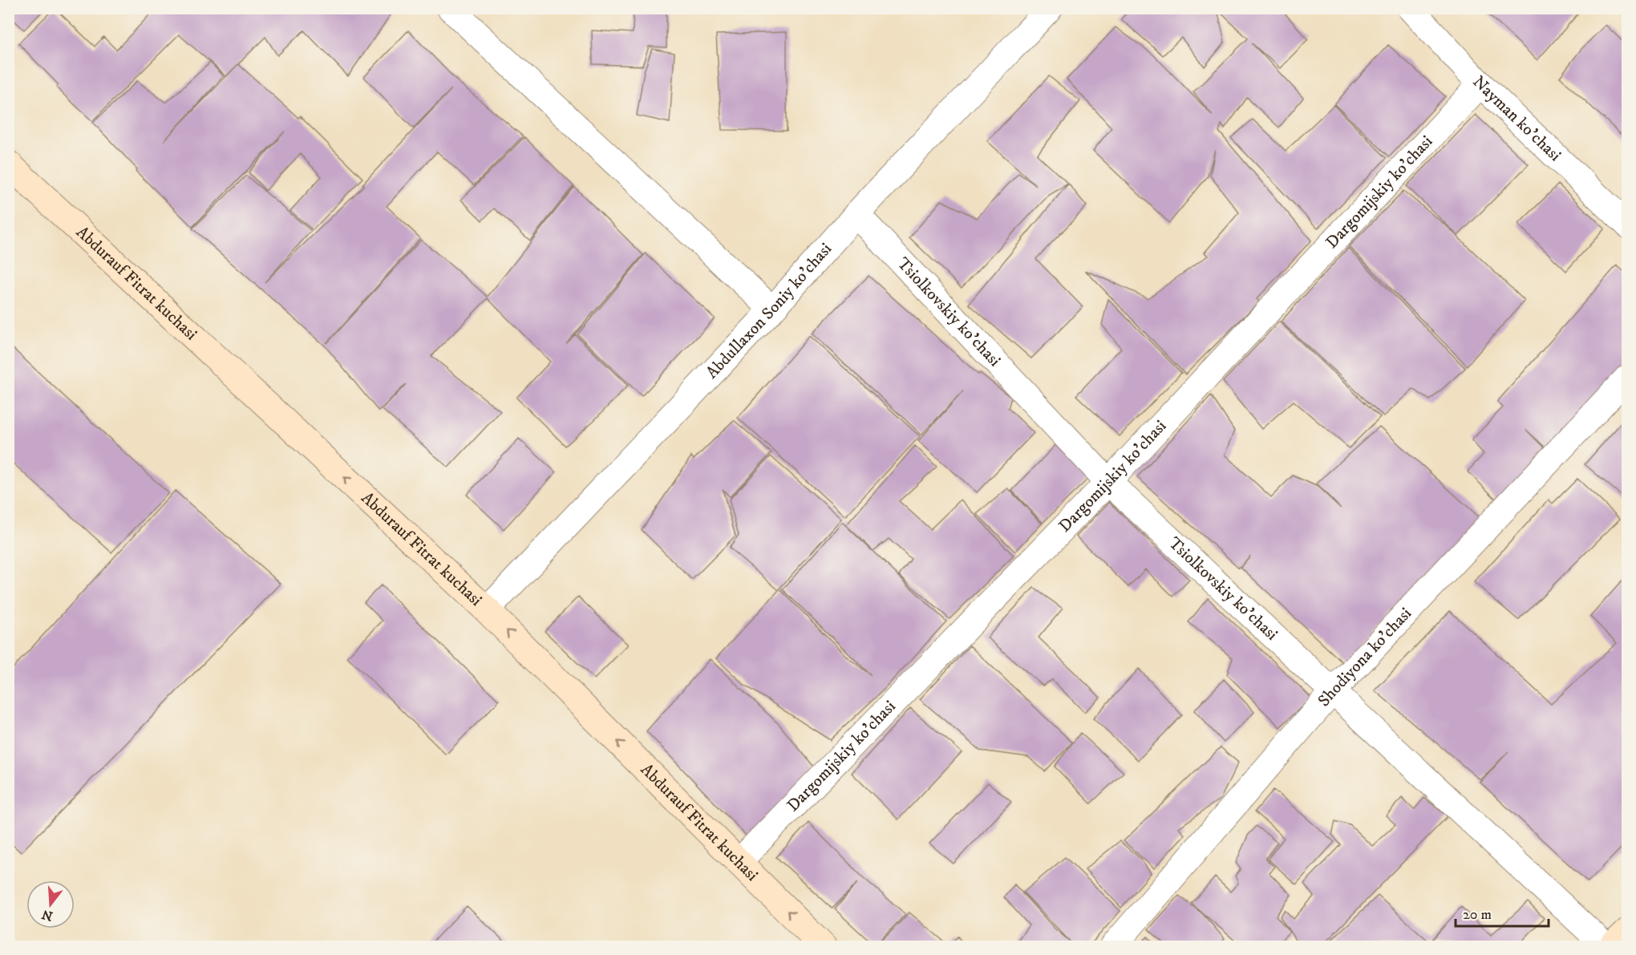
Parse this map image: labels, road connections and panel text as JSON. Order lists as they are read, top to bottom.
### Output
{
  "streets": {
    "street": [
      "Nayman ko'chasi",
      "Dargomijskiy ko'chasi",
      "Abdurauf Fitrat kuchasi",
      "Abdullaxon Soniy ko'chasi",
      "Tsiolkovskiy ko'chasi",
      "Shodiyona ko'chasi"
    ]
  },
  "crossings": [
    ["Nayman ko'chasi", "Dargomijskiy ko'chasi"],
    ["Dargomijskiy ko'chasi", "Abdurauf Fitrat kuchasi"],
    ["Dargomijskiy ko'chasi", "Tsiolkovskiy ko'chasi"],
    ["Abdurauf Fitrat kuchasi", "Abdullaxon Soniy ko'chasi"],
    ["Abdullaxon Soniy ko'chasi", "Tsiolkovskiy ko'chasi"],
    ["Tsiolkovskiy ko'chasi", "Shodiyona ko'chasi"]
  ],
  "one_way": ["Abdurauf Fitrat kuchasi"],
  "scale_bar": "20 m",
  "north": "bottom"
}
